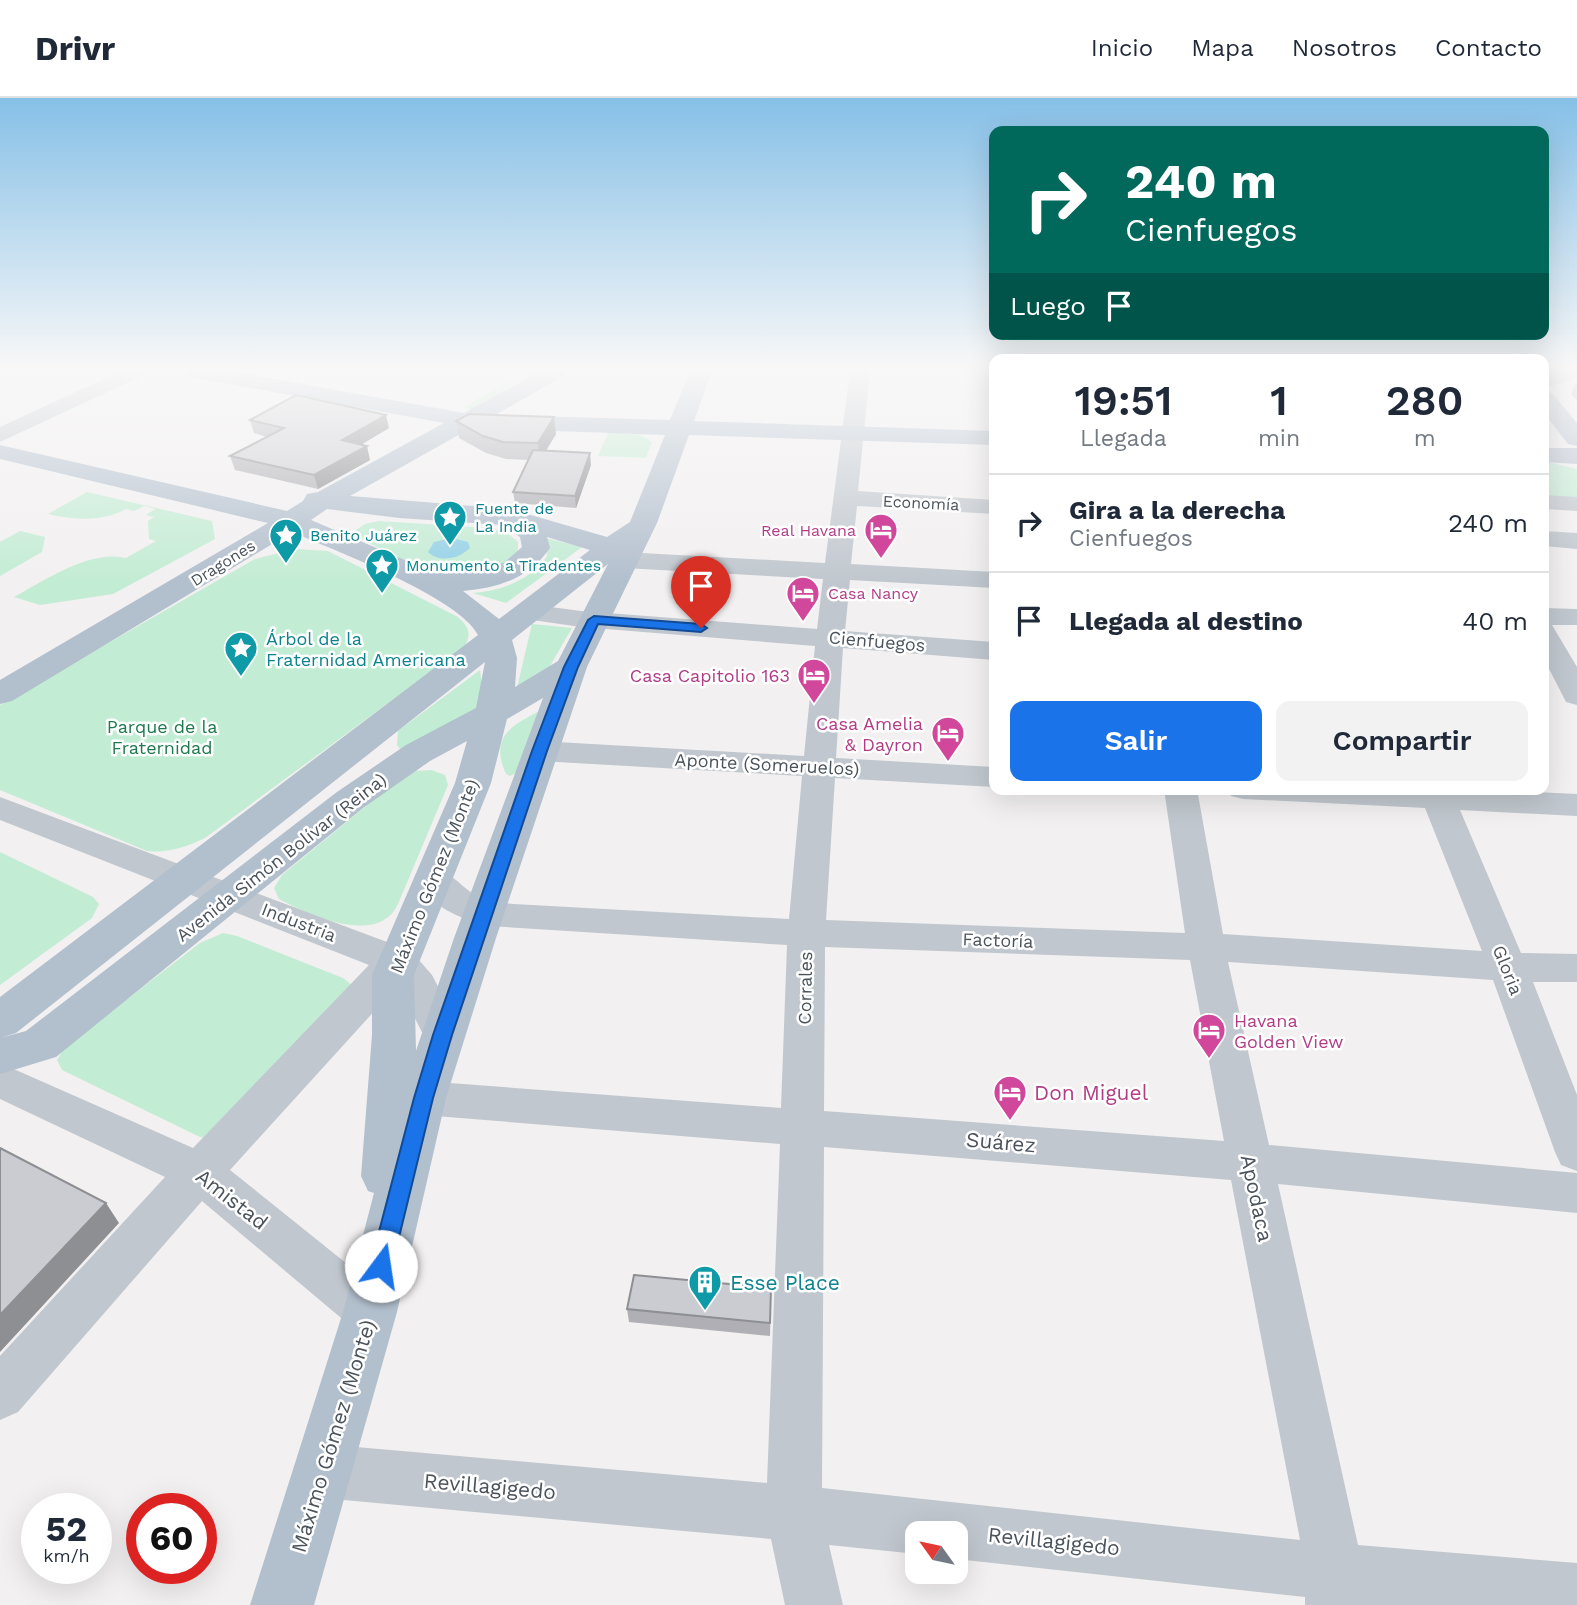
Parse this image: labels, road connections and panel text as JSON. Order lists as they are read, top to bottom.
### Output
{
  "streets": {
    "main road": [
      "Dragones",
      "Cienfuegos",
      "Avenida Simón Bolívar (Reina)",
      "Máximo Gómez (Monte)"
    ],
    "street": [
      "Economía",
      "Aponte (Someruelos)",
      "Industria",
      "Factoría",
      "Gloria",
      "Corrales",
      "Suárez",
      "Apodaca",
      "Amistad",
      "Revillagigedo"
    ]
  },
  "crossings": [
    ["Economía", "Corrales"],
    ["Cienfuegos", "Máximo Gómez (Monte)"],
    ["Cienfuegos", "Corrales"],
    ["Aponte (Someruelos)", "Máximo Gómez (Monte)"],
    ["Aponte (Someruelos)", "Corrales"],
    ["Avenida Simón Bolívar (Reina)", "Máximo Gómez (Monte)"],
    ["Avenida Simón Bolívar (Reina)", "Industria"],
    ["Máximo Gómez (Monte)", "Industria"],
    ["Máximo Gómez (Monte)", "Factoría"],
    ["Máximo Gómez (Monte)", "Suárez"],
    ["Máximo Gómez (Monte)", "Amistad"],
    ["Máximo Gómez (Monte)", "Revillagigedo"],
    ["Factoría", "Gloria"],
    ["Factoría", "Corrales"],
    ["Factoría", "Apodaca"],
    ["Corrales", "Suárez"],
    ["Corrales", "Revillagigedo"],
    ["Suárez", "Apodaca"],
    ["Apodaca", "Revillagigedo"]
  ],
  "parks": ["Parque de la Fraternidad"],
  "places": {
    "place": [
      "Fuente de La India",
      "Benito Juárez",
      "Monumento a Tiradentes",
      "Árbol de la Fraternidad Americana"
    ],
    "hotel": [
      "Real Havana",
      "Casa Nancy",
      "Casa Capitolio 163",
      "Casa Amelia & Dayron",
      "Havana Golden View",
      "Don Miguel"
    ],
    "building": ["Esse Place"]
  },
  "north": "top left",
  "page": {
    "header": "Drivr",
    "nav": [
      "Inicio",
      "Mapa",
      "Nosotros",
      "Contacto"
    ],
    "turn": ["240 m", "Cienfuegos"],
    "then": "Luego",
    "eta": [
      "19:51",
      "Llegada",
      "1",
      "min",
      "280",
      "m"
    ],
    "list": [
      {
        "name": "Gira a la derecha",
        "note": "Cienfuegos",
        "value": "240 m"
      },
      {
        "name": "Llegada al destino",
        "value": "40 m"
      }
    ],
    "buttons": ["Salir", "Compartir"],
    "speed": "52 km/h",
    "limit": "60"
  }
}
